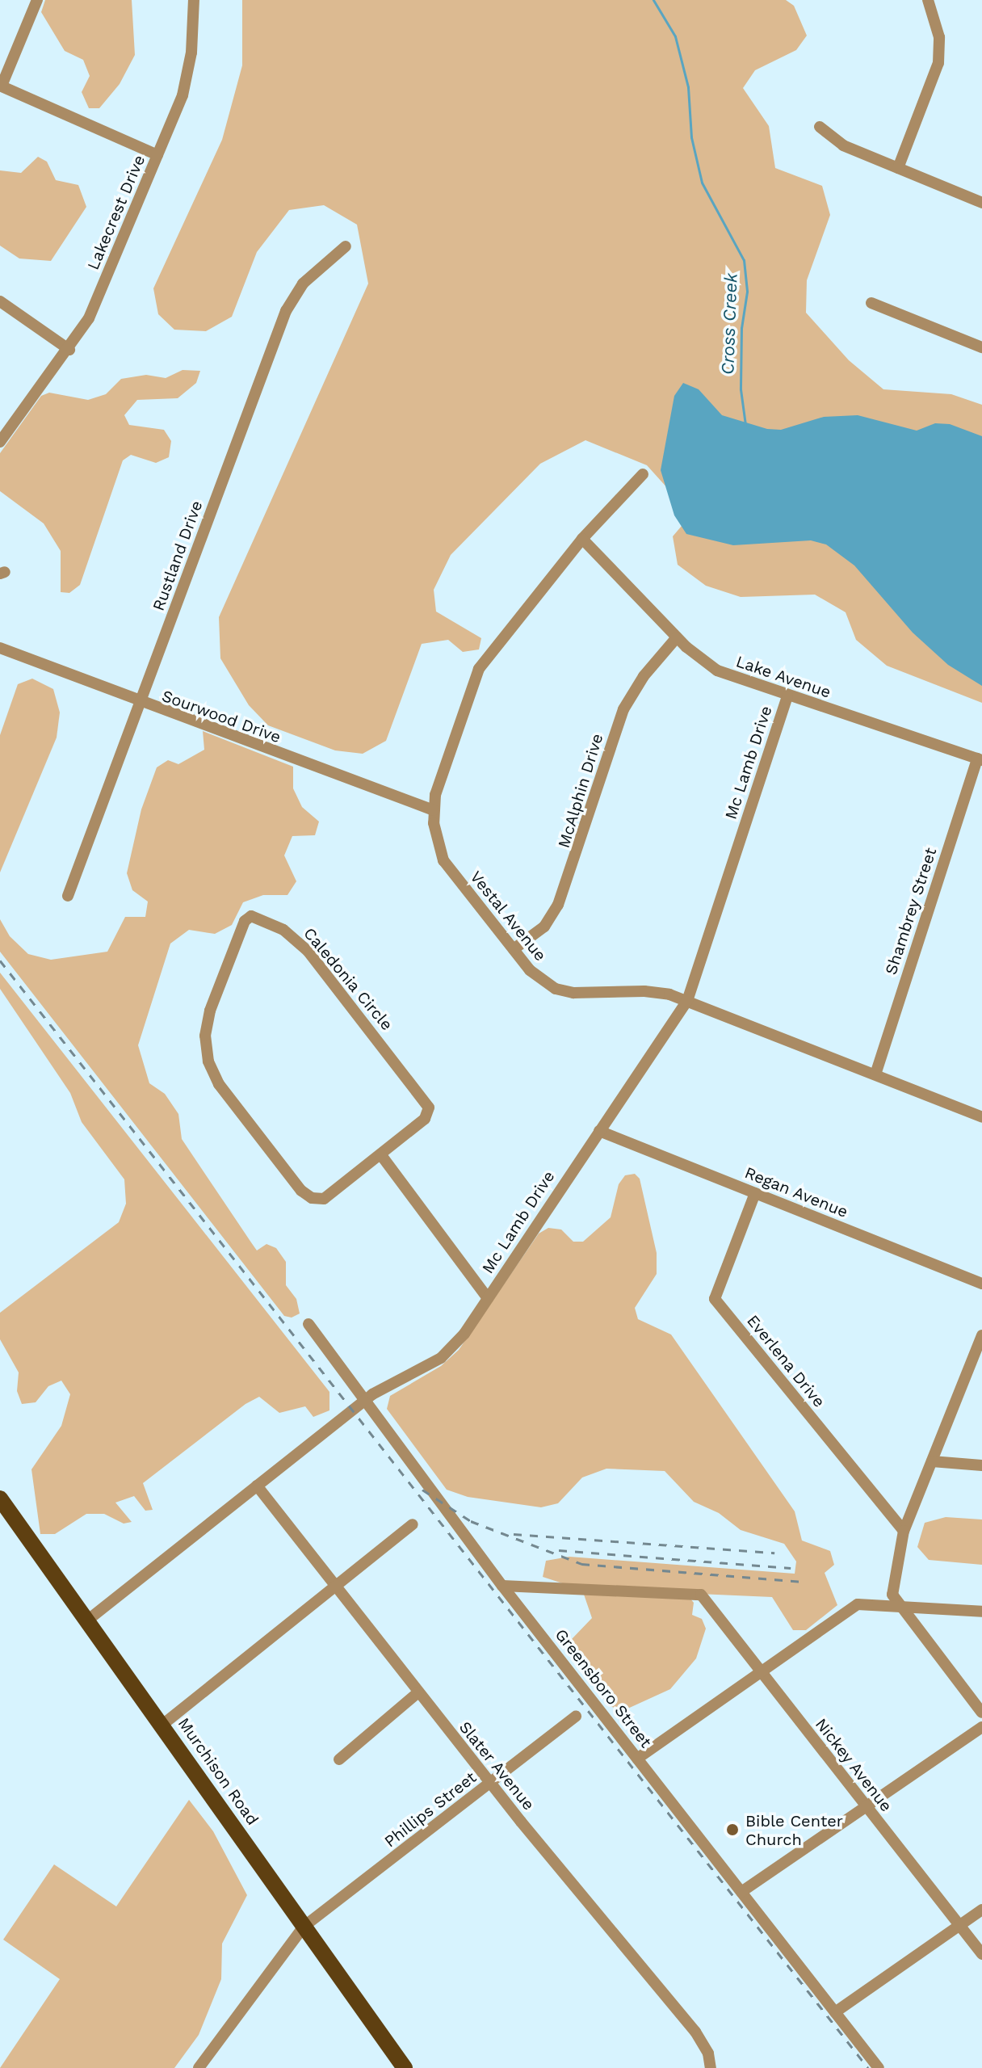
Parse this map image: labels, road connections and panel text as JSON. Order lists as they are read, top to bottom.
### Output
{
  "streets": {
    "main road": ["Murchison Road"],
    "street": [
      "Lakecrest Drive",
      "Rustland Drive",
      "Lake Avenue",
      "Sourwood Drive",
      "Mc Lamb Drive",
      "McAlphin Drive",
      "Shambrey Street",
      "Vestal Avenue",
      "Caledonia Circle",
      "Regan Avenue",
      "Everlena Drive",
      "Greensboro Street",
      "Nickey Avenue",
      "Slater Avenue",
      "Phillips Street"
    ]
  },
  "crossings": [
    ["Rustland Drive", "Sourwood Drive"],
    ["Lake Avenue", "Mc Lamb Drive"],
    ["Lake Avenue", "McAlphin Drive"],
    ["Lake Avenue", "Shambrey Street"],
    ["Lake Avenue", "Vestal Avenue"],
    ["Sourwood Drive", "Vestal Avenue"],
    ["Mc Lamb Drive", "Vestal Avenue"],
    ["Mc Lamb Drive", "Regan Avenue"],
    ["Mc Lamb Drive", "Greensboro Street"],
    ["Mc Lamb Drive", "Slater Avenue"],
    ["Mc Lamb Drive", "Murchison Road"],
    ["McAlphin Drive", "Vestal Avenue"],
    ["Shambrey Street", "Vestal Avenue"],
    ["Regan Avenue", "Everlena Drive"],
    ["Greensboro Street", "Nickey Avenue"],
    ["Slater Avenue", "Phillips Street"],
    ["Murchison Road", "Phillips Street"]
  ],
  "water": ["Cross Creek"],
  "places": ["Bible Center Church"]
}
